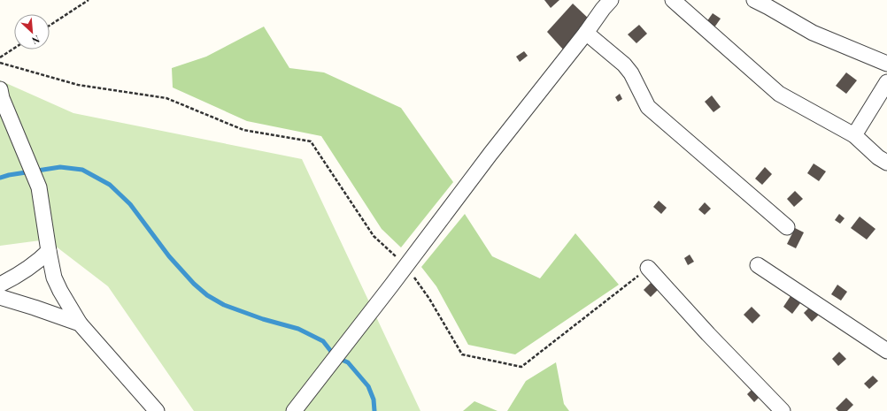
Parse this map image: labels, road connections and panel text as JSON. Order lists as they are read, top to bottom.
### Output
{
  "north": "bottom right"
}
